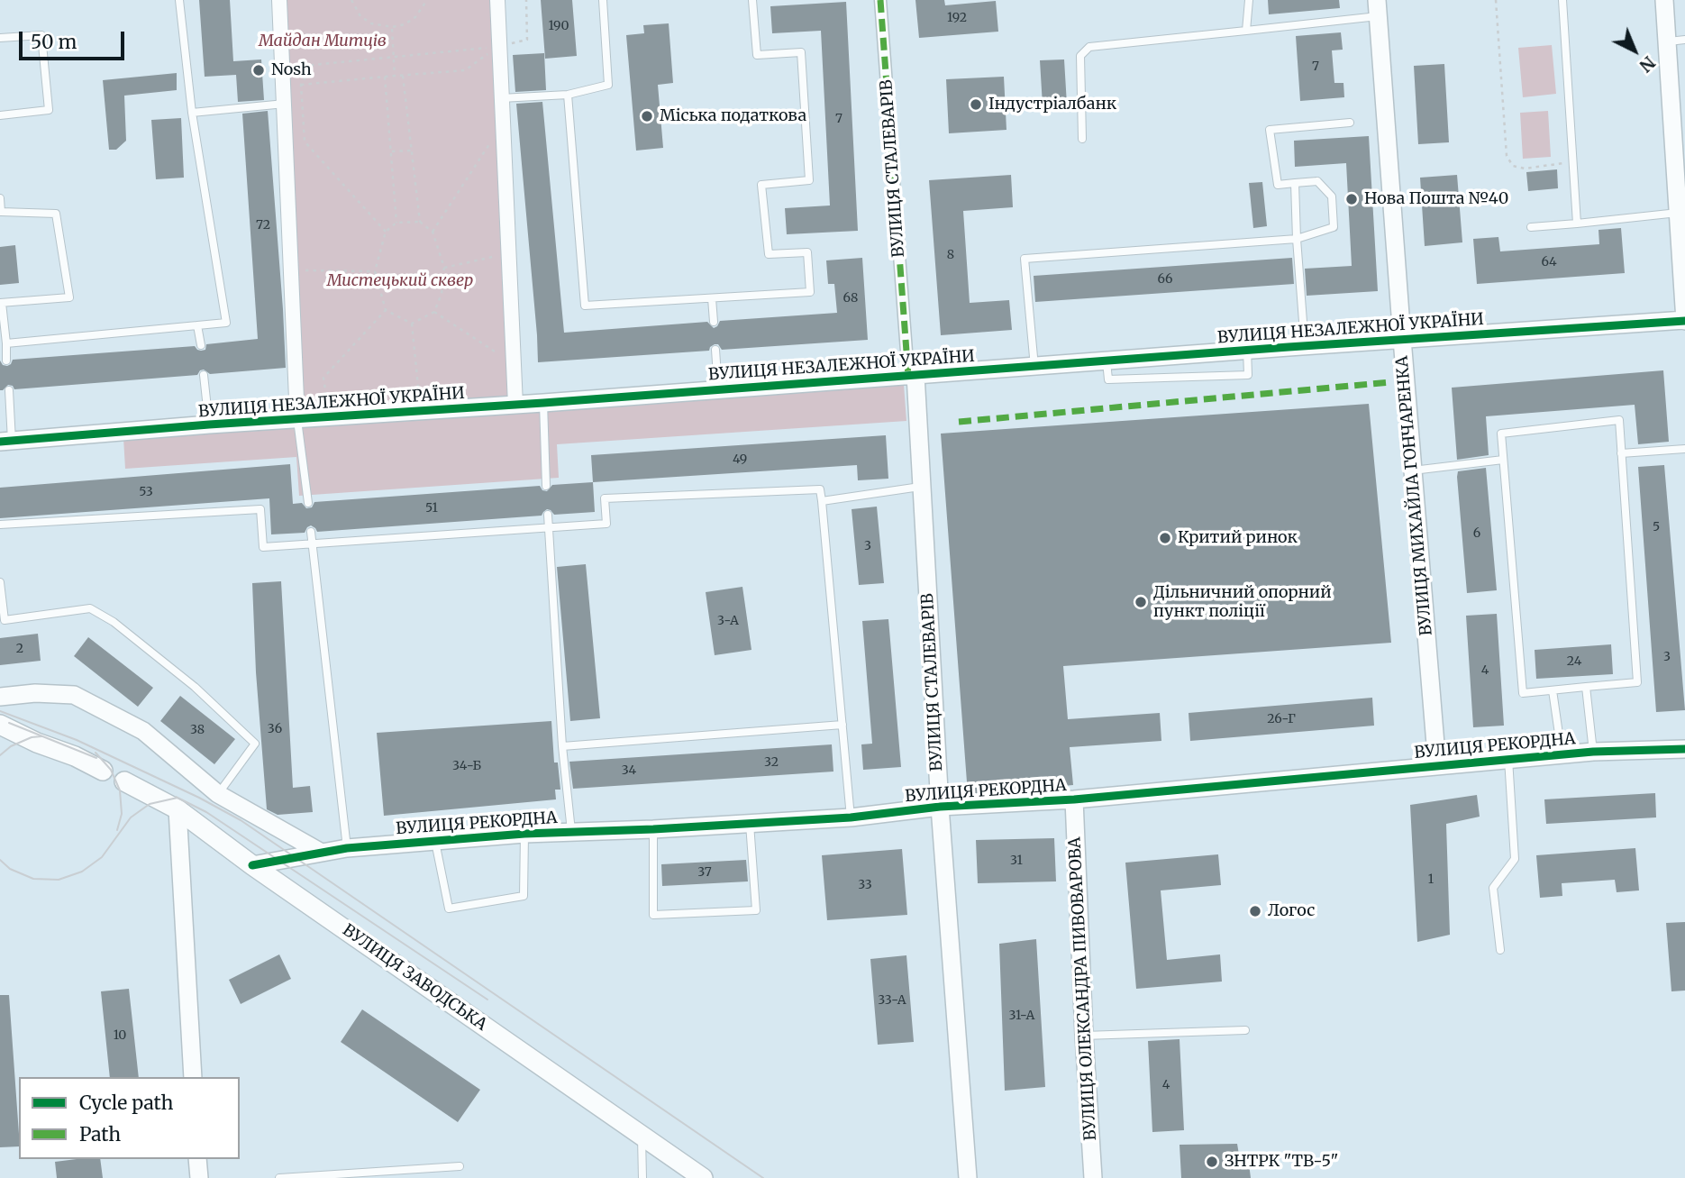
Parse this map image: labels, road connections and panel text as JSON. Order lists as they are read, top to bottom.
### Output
{
  "streets": {
    "main road": ["ВУЛИЦЯ ЗАВОДСЬКА"],
    "street": [
      "ВУЛИЦЯ СТАЛЕВАРІВ",
      "ВУЛИЦЯ НЕЗАЛЕЖНОЇ УКРАЇНИ",
      "ВУЛИЦЯ МИХАЙЛА ГОНЧАРЕНКА",
      "ВУЛИЦЯ РЕКОРДНА",
      "ВУЛИЦЯ ОЛЕКСАНДРА ПИВОВАРОВА"
    ]
  },
  "crossings": [
    ["ВУЛИЦЯ СТАЛЕВАРІВ", "ВУЛИЦЯ НЕЗАЛЕЖНОЇ УКРАЇНИ"],
    ["ВУЛИЦЯ СТАЛЕВАРІВ", "ВУЛИЦЯ РЕКОРДНА"],
    ["ВУЛИЦЯ НЕЗАЛЕЖНОЇ УКРАЇНИ", "ВУЛИЦЯ МИХАЙЛА ГОНЧАРЕНКА"],
    ["ВУЛИЦЯ МИХАЙЛА ГОНЧАРЕНКА", "ВУЛИЦЯ РЕКОРДНА"],
    ["ВУЛИЦЯ РЕКОРДНА", "ВУЛИЦЯ ЗАВОДСЬКА"],
    ["ВУЛИЦЯ РЕКОРДНА", "ВУЛИЦЯ ОЛЕКСАНДРА ПИВОВАРОВА"]
  ],
  "parks": ["Майдан Митців", "Мистецький сквер"],
  "places": [
    "Nosh",
    "Індустріалбанк",
    "Міська податкова",
    "Нова Пошта №40",
    "Критий ринок",
    "Дільничний опорний пункт поліції",
    "Логос",
    "ЗНТРК \"ТВ-5\""
  ],
  "house_numbers": [
    "192",
    "190",
    "7",
    "7",
    "72",
    "8",
    "64",
    "66",
    "68",
    "49",
    "53",
    "51",
    "5",
    "6",
    "3",
    "3-А",
    "2",
    "3",
    "24",
    "4",
    "26-Г",
    "36",
    "38",
    "32",
    "34-Б",
    "34",
    "31",
    "37",
    "1",
    "33",
    "33-А",
    "31-А",
    "10",
    "4"
  ],
  "legend": ["Cycle path", "Path"],
  "scale_bar": "50 m",
  "north": "bottom right"
}
